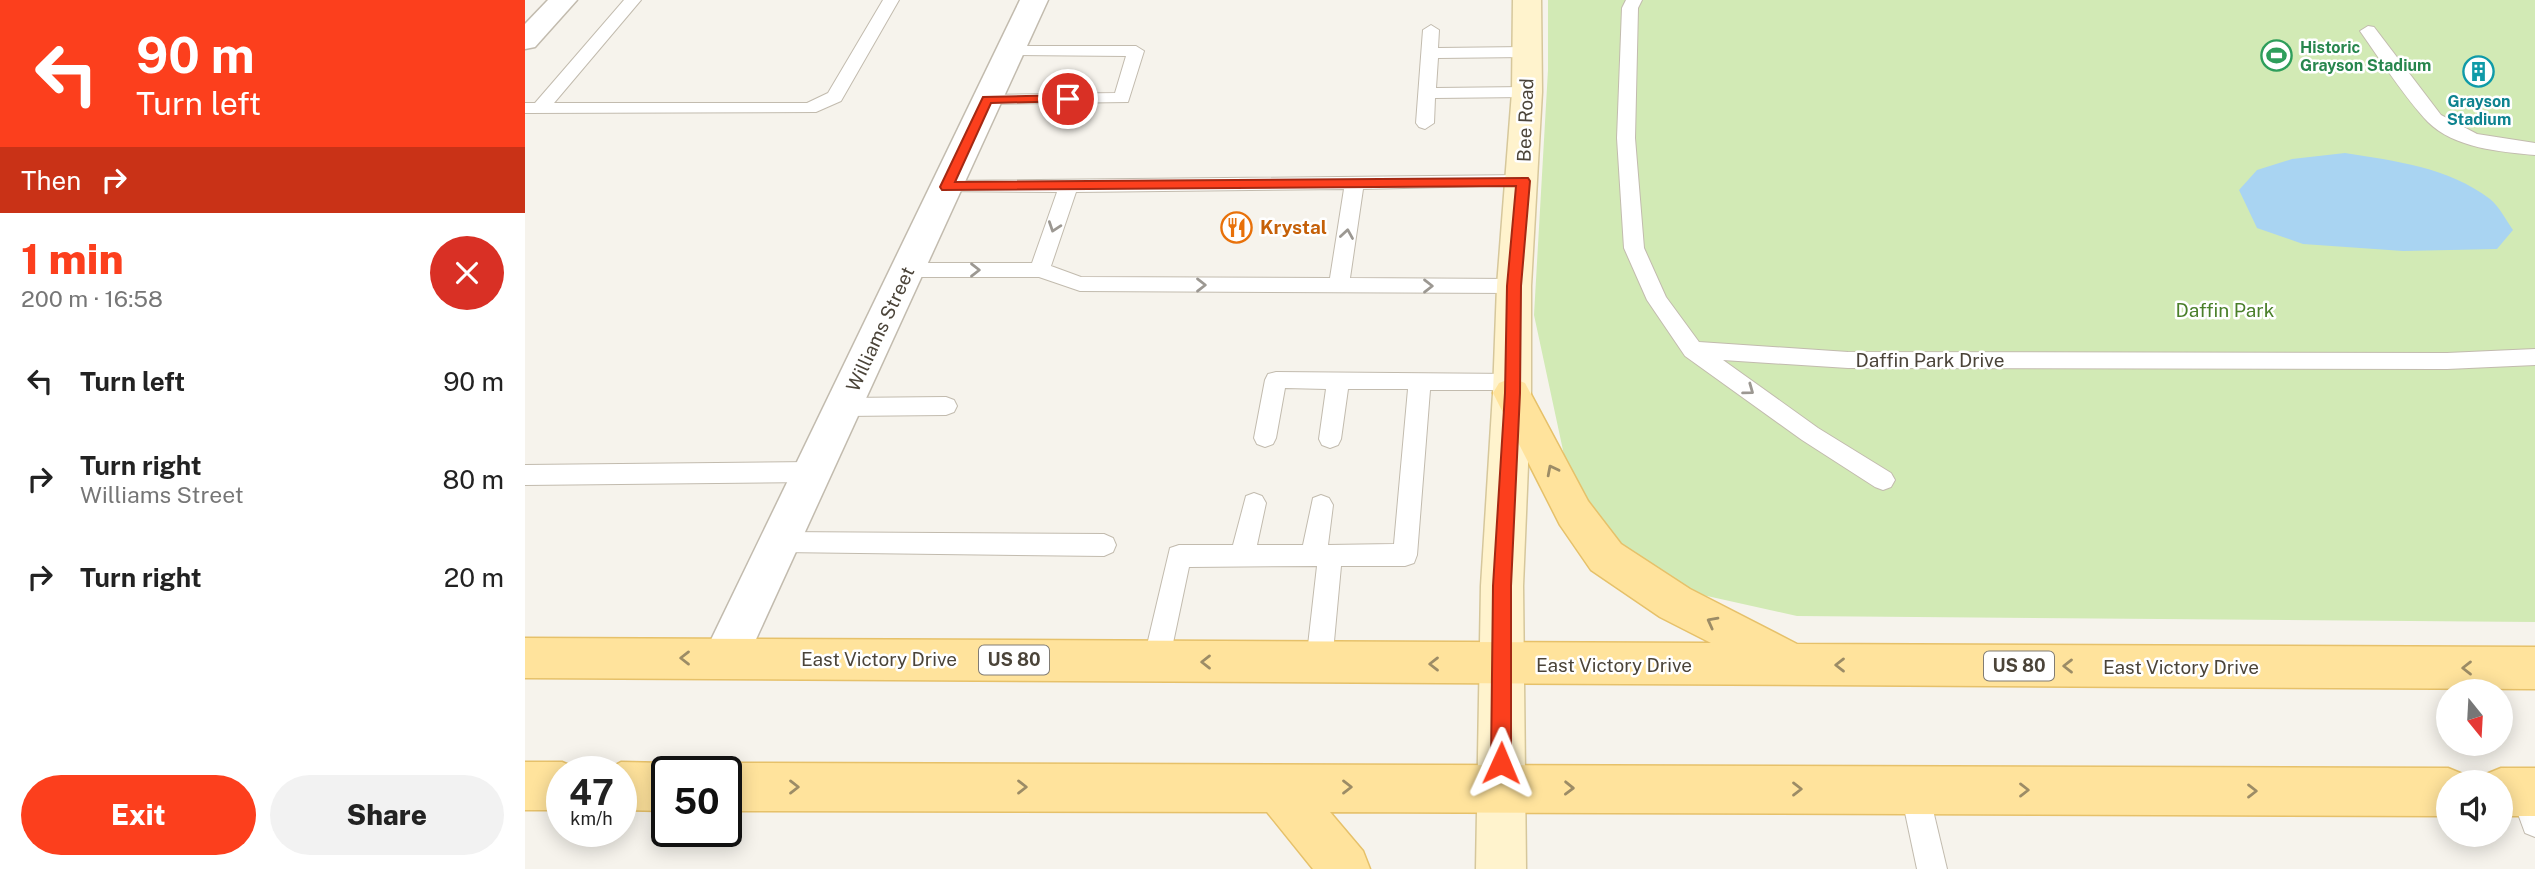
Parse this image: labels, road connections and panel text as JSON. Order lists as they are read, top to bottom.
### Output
{
  "streets": {
    "main road": ["Bee Road", "East Victory Drive", "US 80"],
    "street": ["Williams Street"],
    "lane": ["Daffin Park Drive"]
  },
  "crossings": [
    ["Bee Road", "East Victory Drive"],
    ["Williams Street", "East Victory Drive"]
  ],
  "parks": ["Daffin Park"],
  "places": {
    "sports": ["Historic Grayson Stadium"],
    "building": ["Grayson Stadium"],
    "restaurant": ["Krystal"]
  },
  "north": "bottom",
  "page": {
    "turn": ["90 m", "Turn left"],
    "then": "Then",
    "heading": ["1 min", "200 m · 16:58"],
    "list": [
      {
        "name": "Turn left",
        "value": "90 m"
      },
      {
        "name": "Turn right",
        "note": "Williams Street",
        "value": "80 m"
      },
      {
        "name": "Turn right",
        "value": "20 m"
      }
    ],
    "speed": "47 km/h",
    "limit": "50",
    "buttons": ["Exit", "Share"]
  }
}
